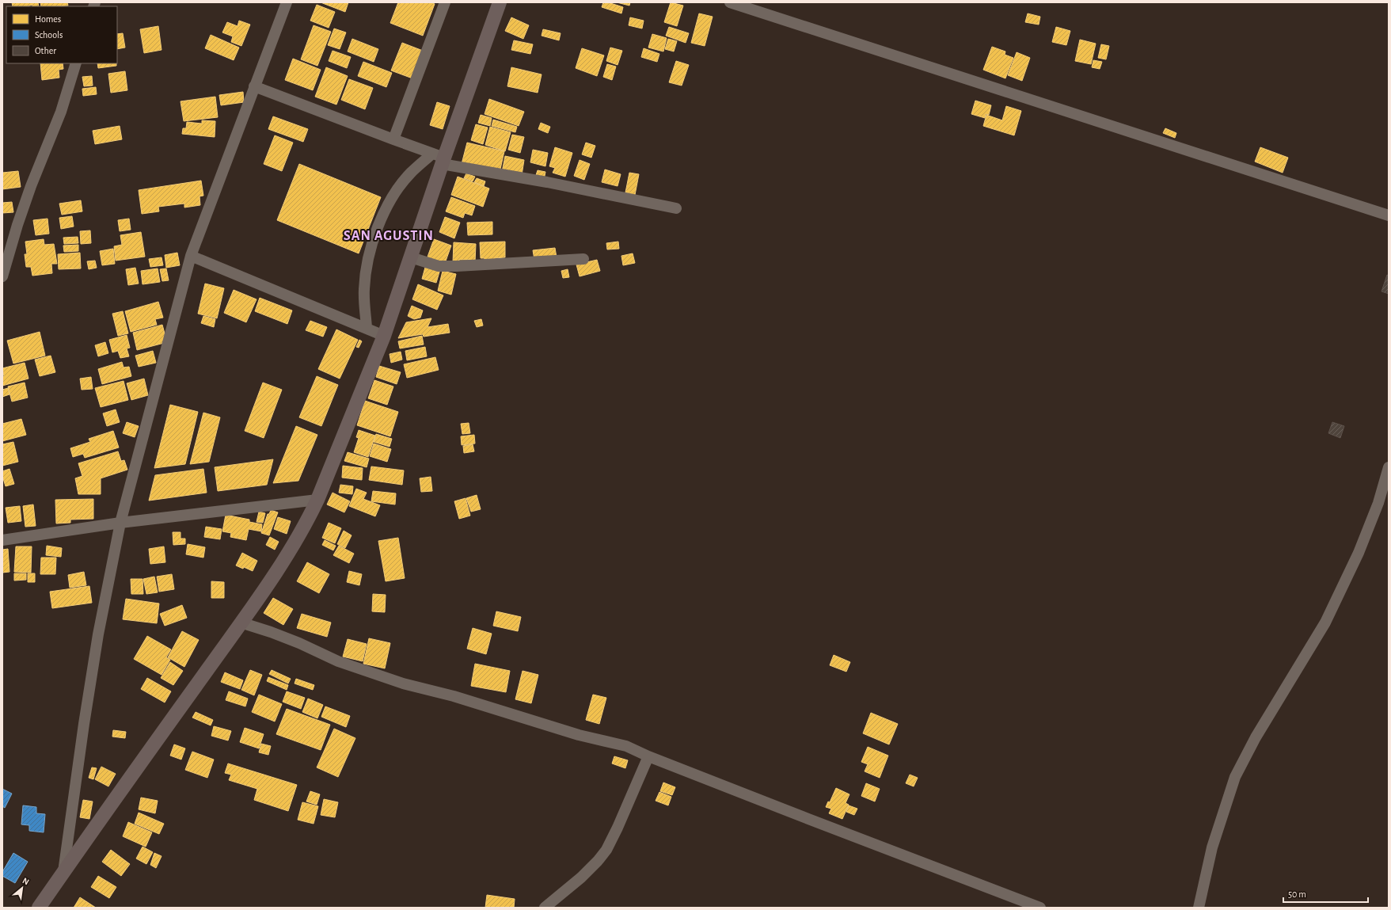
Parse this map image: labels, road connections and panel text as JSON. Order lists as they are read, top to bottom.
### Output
{
  "districts": ["SAN AGUSTIN"],
  "legend": ["Homes", "Schools", "Other"],
  "scale_bar": "50 m",
  "north": "top right"
}
